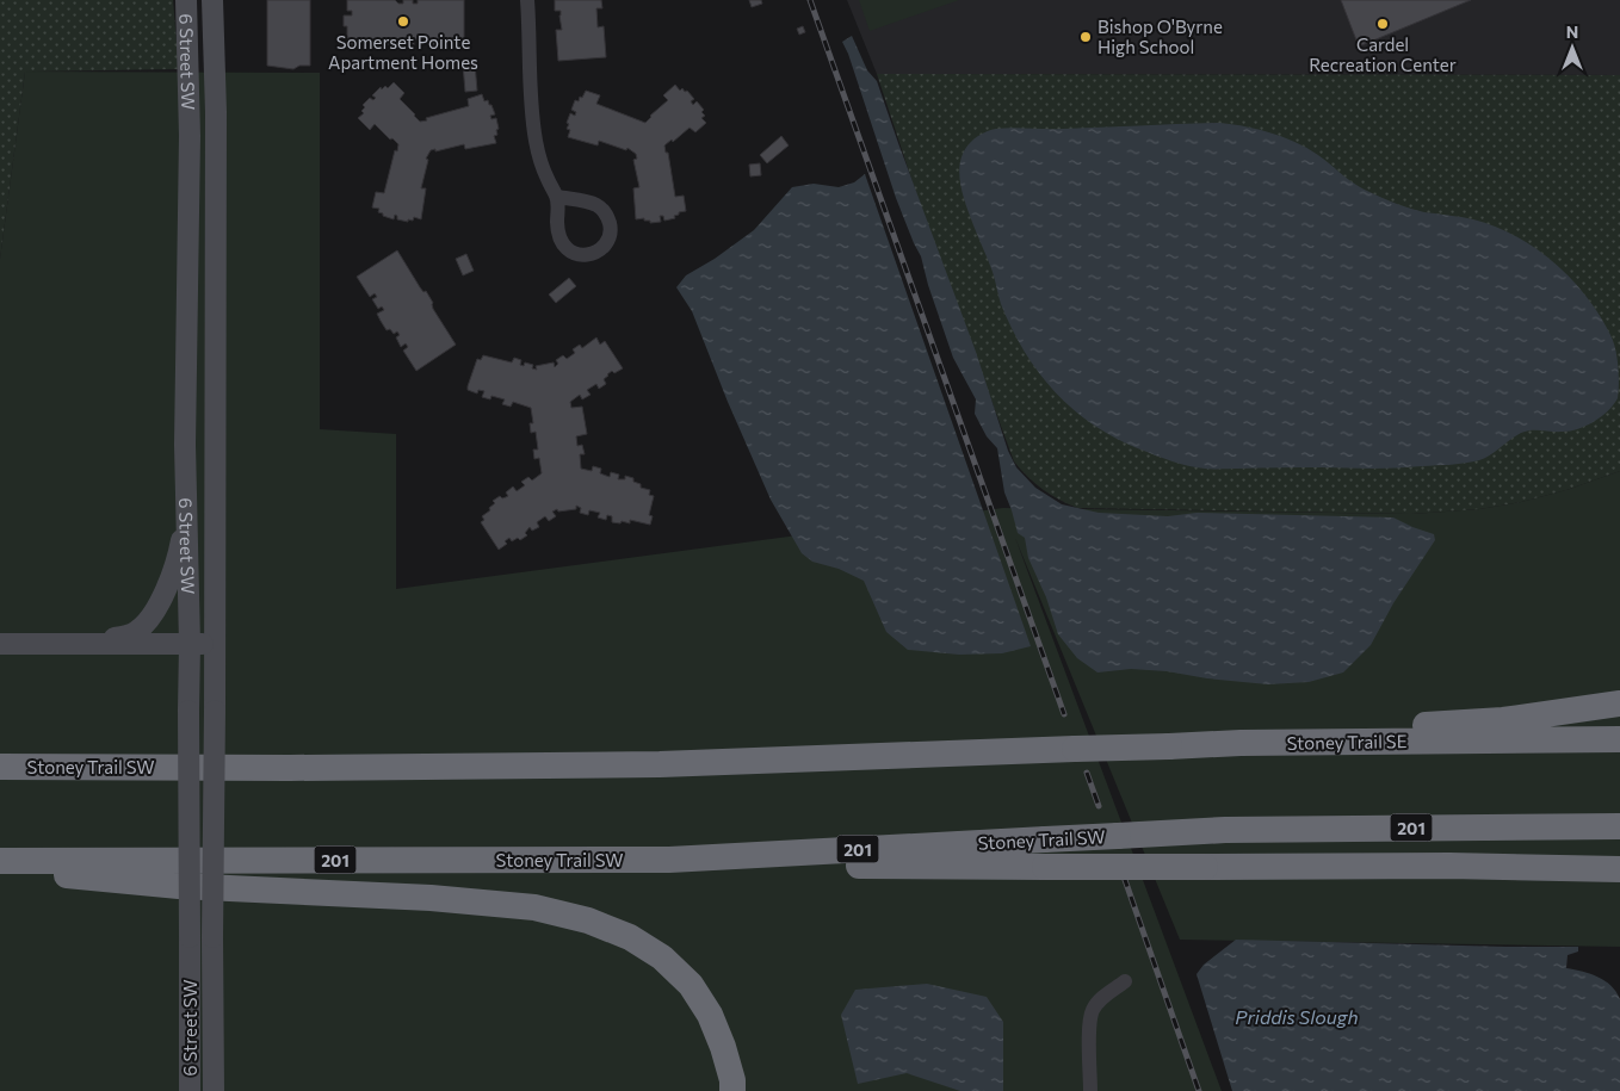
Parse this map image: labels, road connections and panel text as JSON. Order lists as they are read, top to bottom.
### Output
{
  "streets": {
    "highway": ["Stoney Trail SE", "Stoney Trail SW", "201"],
    "main road": ["6 Street SW"]
  },
  "crossings": [
    ["Stoney Trail SE", "Stoney Trail SW"]
  ],
  "water": ["Priddis Slough"],
  "places": ["Somerset Pointe Apartment Homes", "Cardel Recreation Center", "Bishop O'Byrne High School"],
  "north": "top"
}
